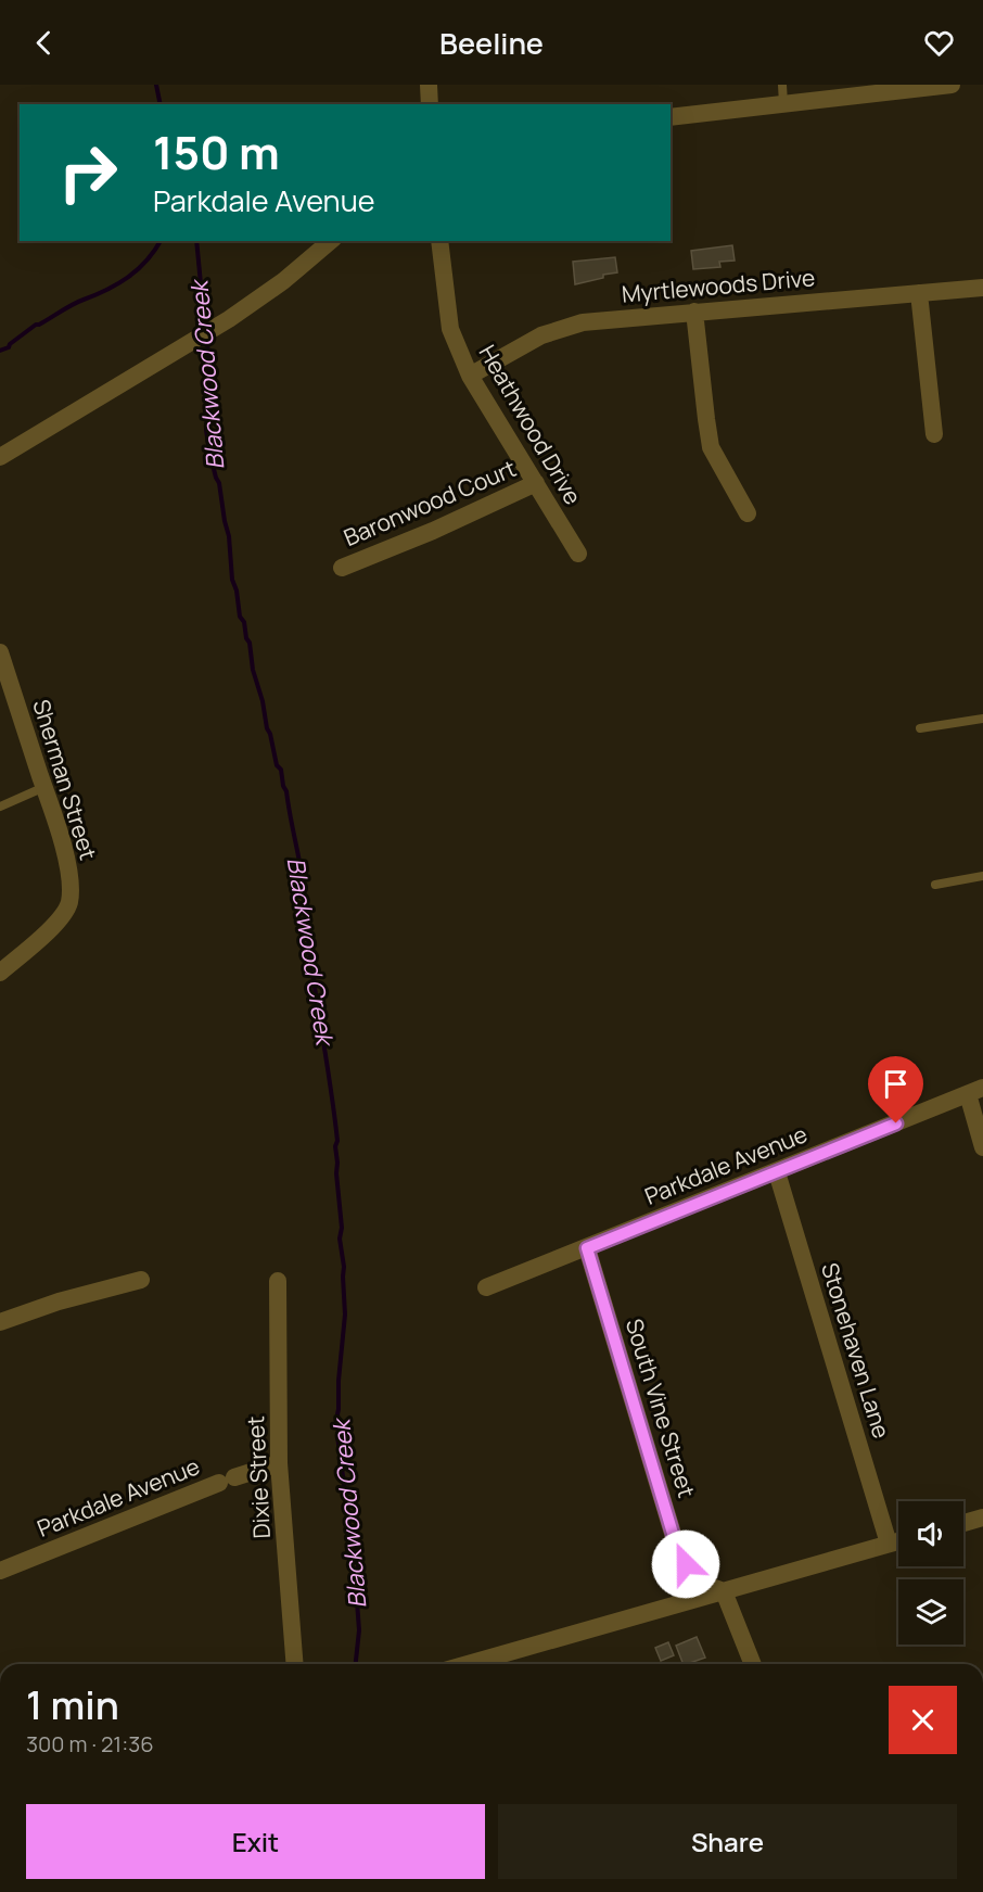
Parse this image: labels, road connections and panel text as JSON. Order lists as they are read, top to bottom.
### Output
{
  "streets": {
    "street": [
      "Myrtlewoods Drive",
      "Heathwood Drive",
      "Baronwood Court",
      "Sherman Street",
      "Parkdale Avenue",
      "Stonehaven Lane",
      "South Vine Street",
      "Dixie Street"
    ]
  },
  "crossings": [
    ["Myrtlewoods Drive", "Heathwood Drive"],
    ["Heathwood Drive", "Baronwood Court"],
    ["Parkdale Avenue", "Stonehaven Lane"],
    ["Parkdale Avenue", "South Vine Street"],
    ["Parkdale Avenue", "Dixie Street"]
  ],
  "water": ["Blackwood Creek"],
  "page": {
    "header": "Beeline",
    "turn": ["150 m", "Parkdale Avenue"],
    "heading": ["1 min", "300 m · 21:36"],
    "buttons": ["Exit", "Share"]
  }
}
